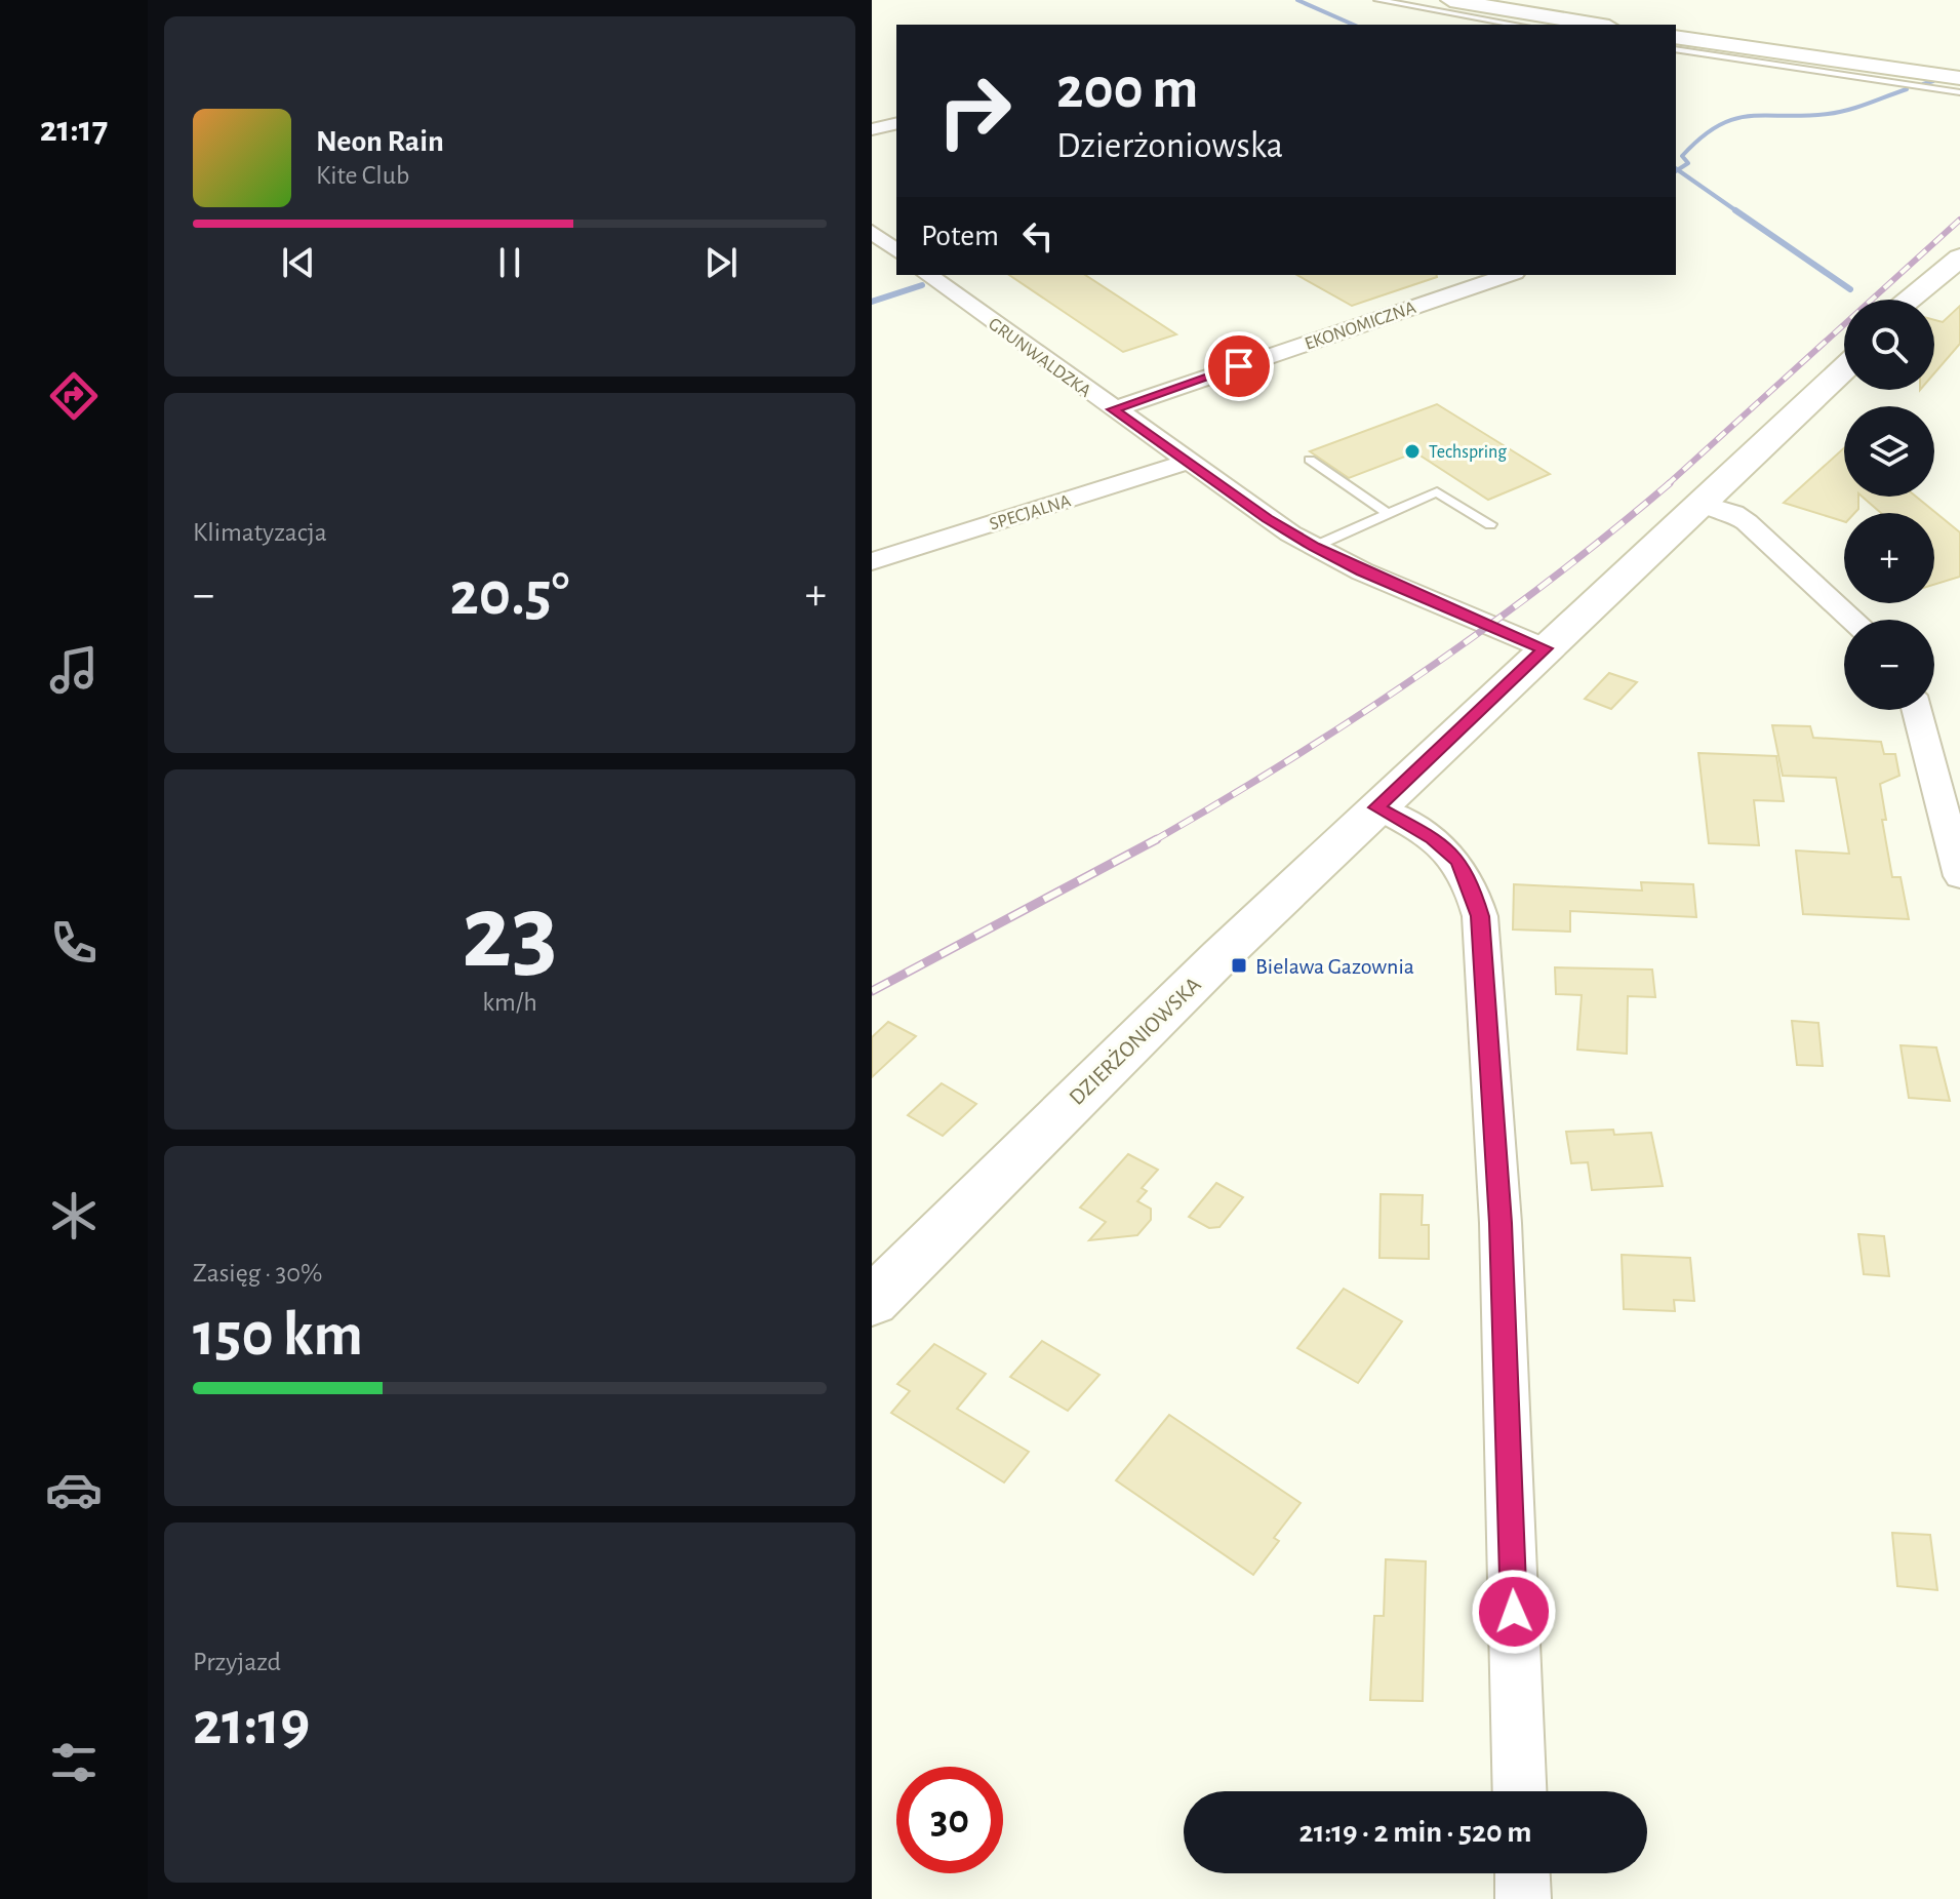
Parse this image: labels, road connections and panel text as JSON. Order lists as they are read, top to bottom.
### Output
{
  "streets": {
    "main road": ["DZIERŻONIOWSKA"],
    "street": ["EKONOMICZNA", "GRUNWALDZKA", "SPECJALNA"]
  },
  "crossings": [
    ["EKONOMICZNA", "GRUNWALDZKA"],
    ["GRUNWALDZKA", "SPECJALNA"],
    ["GRUNWALDZKA", "DZIERŻONIOWSKA"]
  ],
  "places": {
    "other": ["Techspring"],
    "transit": ["Bielawa Gazownia"]
  },
  "page": {
    "tabs": "21:17",
    "turn": ["200 m", "Dzierżoniowska"],
    "song": ["Neon Rain", "Kite Club"],
    "then": "Potem",
    "map_buttons": ["+", "−"],
    "tile": [
      "Klimatyzacja",
      ["23", "km/h"],
      ["Zasięg · 30%", "150 km"],
      ["Przyjazd", "21:19"]
    ],
    "heat": ["−", "20.5°", "+"],
    "limit": "30",
    "trip": "21:19 · 2 min · 520 m"
  }
}
